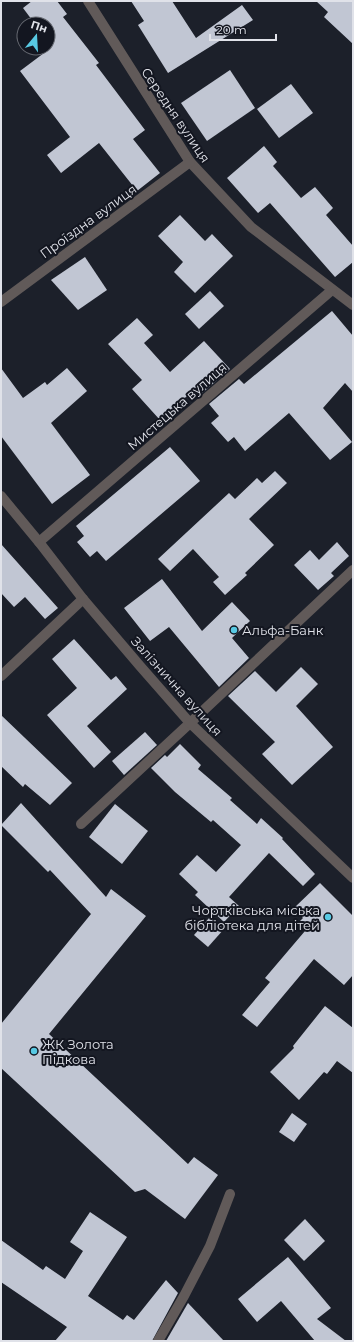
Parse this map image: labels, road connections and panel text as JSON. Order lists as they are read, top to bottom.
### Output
{
  "streets": {
    "street": [
      "Середня вулиця",
      "Проїздна вулиця",
      "Мистецька вулиця",
      "Залізнична вулиця"
    ]
  },
  "crossings": [
    ["Середня вулиця", "Проїздна вулиця"],
    ["Середня вулиця", "Мистецька вулиця"],
    ["Мистецька вулиця", "Залізнична вулиця"]
  ],
  "places": ["Альфа-Банк", "Чортківська міська бібліотека для дітей", "ЖК Золота Підкова"],
  "scale_bar": "20 m",
  "north": "top"
}
